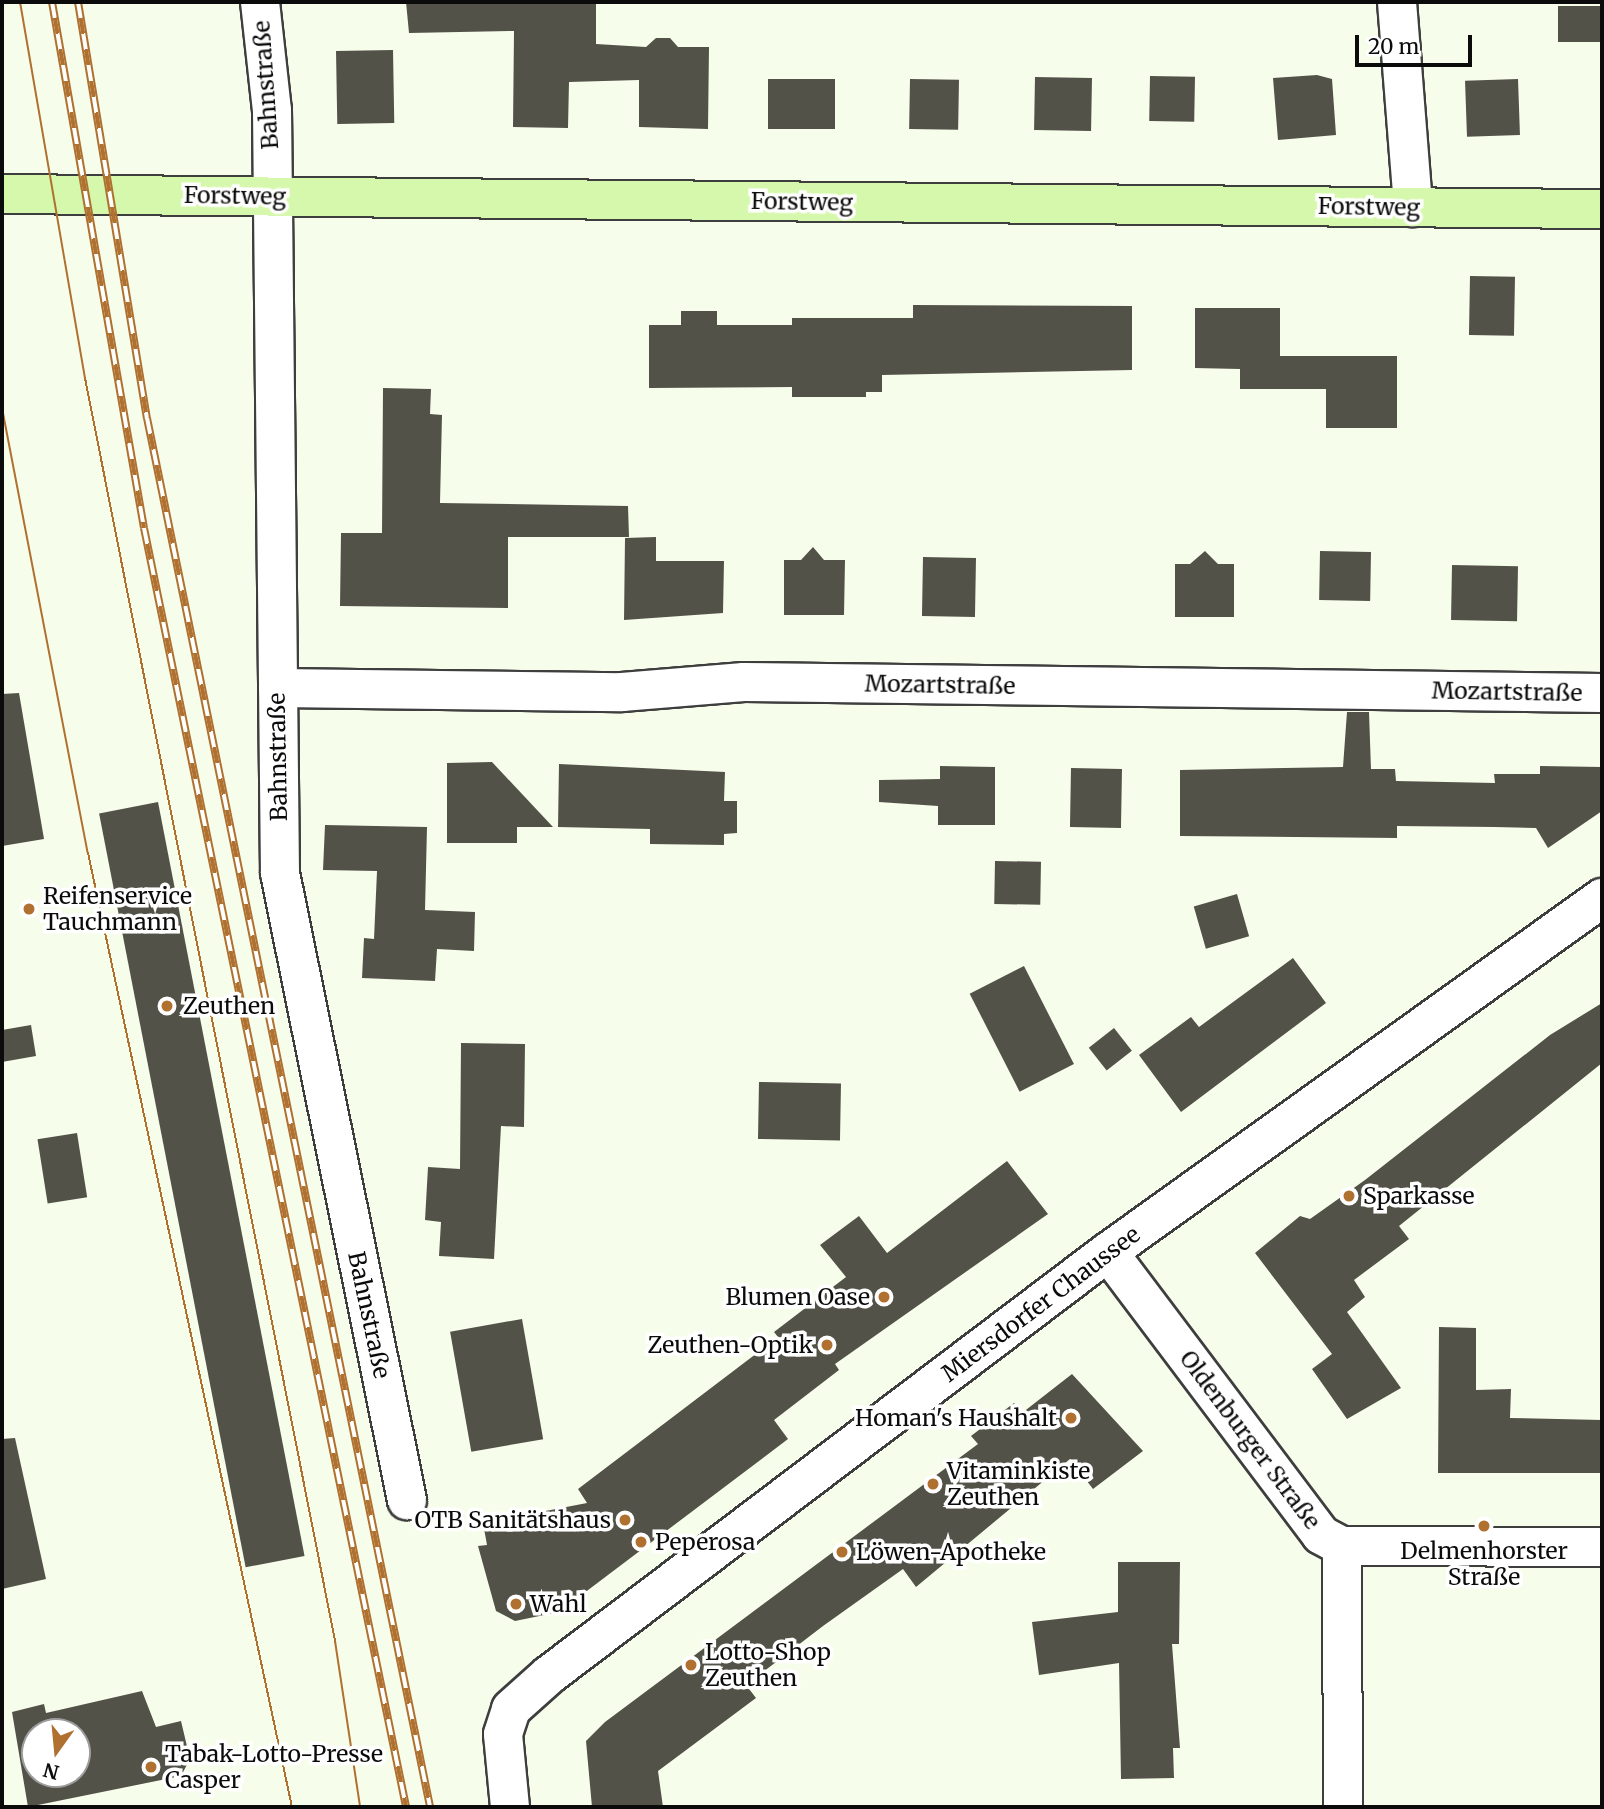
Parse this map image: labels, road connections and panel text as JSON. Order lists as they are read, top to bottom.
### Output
{
  "streets": {
    "main road": ["Forstweg"],
    "street": [
      "Bahnstraße",
      "Mozartstraße",
      "Miersdorfer Chaussee",
      "Oldenburger Straße"
    ]
  },
  "crossings": [
    ["Bahnstraße", "Forstweg"],
    ["Bahnstraße", "Mozartstraße"],
    ["Miersdorfer Chaussee", "Oldenburger Straße"]
  ],
  "places": [
    "Reifenservice Tauchmann",
    "Zeuthen",
    "Sparkasse",
    "Blumen Oase",
    "Zeuthen-Optik",
    "Homan's Haushalt",
    "Vitaminkiste Zeuthen",
    "OTB Sanitätshaus",
    "Delmenhorster Straße",
    "Peperosa",
    "Löwen-Apotheke",
    "Wahl",
    "Lotto-Shop Zeuthen",
    "Tabak-Lotto-Presse Casper"
  ],
  "scale_bar": "20 m",
  "north": "bottom"
}
